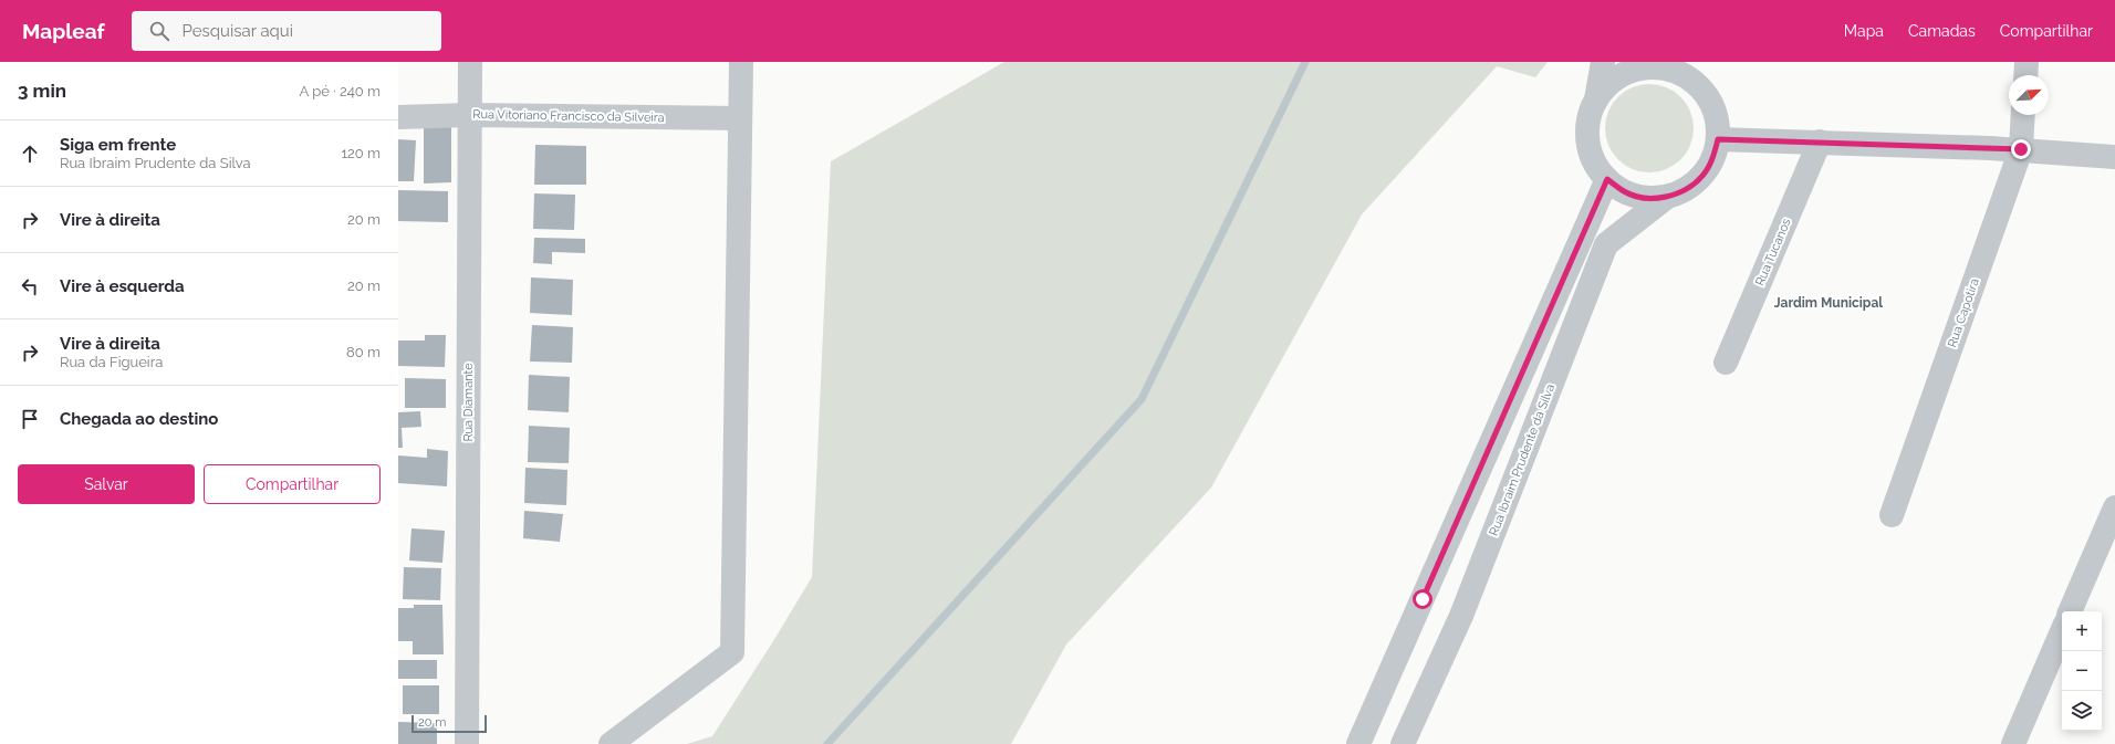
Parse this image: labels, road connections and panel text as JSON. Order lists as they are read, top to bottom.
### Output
{
  "streets": {
    "street": [
      "Rua Vitoriano Francisco da Silveira",
      "Rua Tucanos",
      "Rua Capotira",
      "Rua Diamante",
      "Rua Ibraim Prudente da Silva"
    ]
  },
  "crossings": [
    ["Rua Vitoriano Francisco da Silveira", "Rua Diamante"]
  ],
  "districts": ["Jardim Municipal"],
  "scale_bar": "20 m",
  "north": "top right",
  "page": {
    "header": "Mapleaf",
    "search": "Pesquisar aqui",
    "nav": ["Mapa", "Camadas", "Compartilhar"],
    "heading": ["3 min", "A pé · 240 m"],
    "list": [
      ["Siga em frente", "Rua Ibraim Prudente da Silva", "120 m"],
      ["Vire à direita", "20 m"],
      ["Vire à esquerda", "20 m"],
      ["Vire à direita", "Rua da Figueira", "80 m"],
      "Chegada ao destino"
    ],
    "buttons": ["Salvar", "Compartilhar"],
    "map_buttons": ["+", "−"],
    "scale": "20 m"
  }
}
